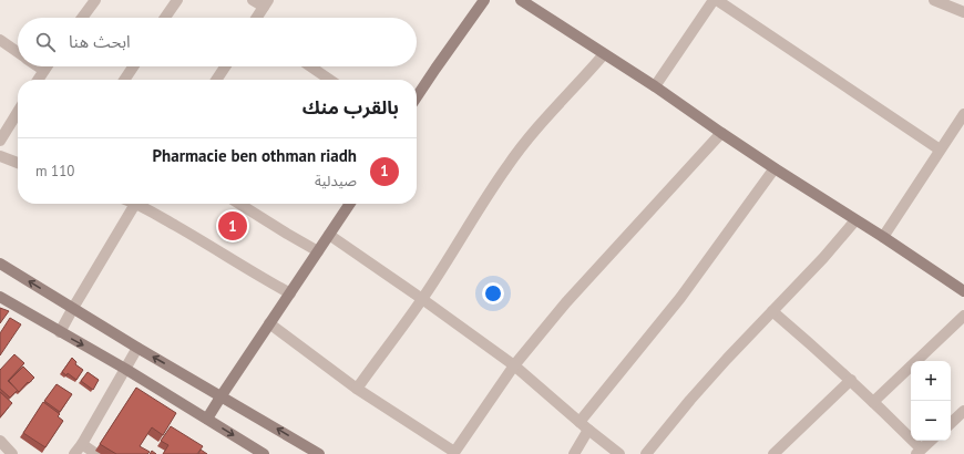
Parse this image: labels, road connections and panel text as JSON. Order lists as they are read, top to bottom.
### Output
{
  "page": {
    "search": "ابحث هنا",
    "heading": "بالقرب منك",
    "list": [
      {
        "mark": "1",
        "name": "Pharmacie ben othman riadh",
        "note": "صيدلية",
        "value": "110 m"
      }
    ],
    "pins": "1",
    "map_buttons": ["+", "−"]
  }
}
